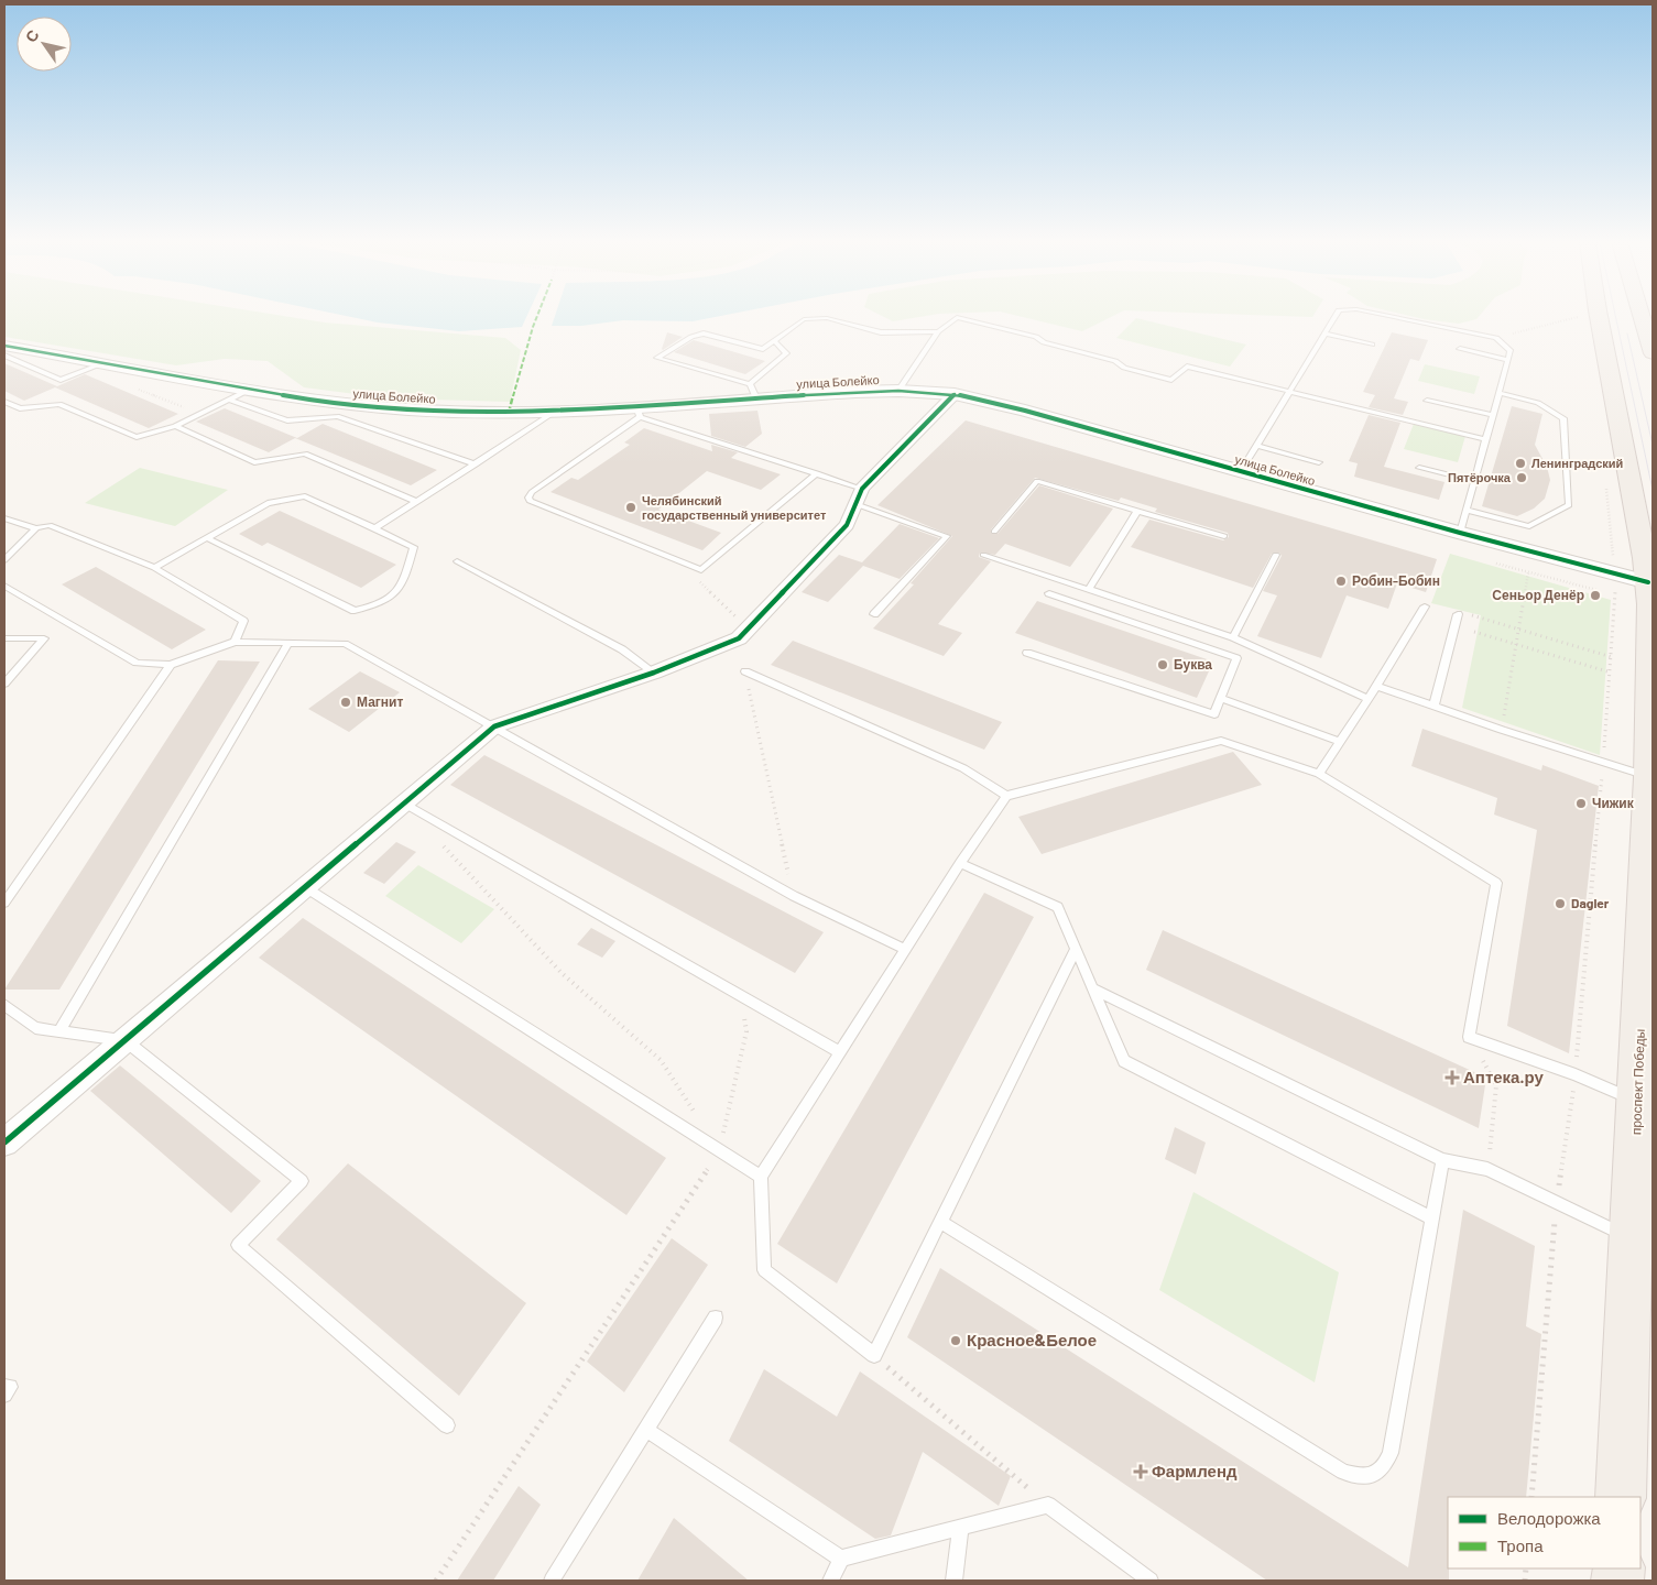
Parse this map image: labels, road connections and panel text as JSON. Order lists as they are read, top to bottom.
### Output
{
  "streets": {
    "main road": ["проспект Победы"],
    "street": ["улица Болейко"]
  },
  "crossings": [
    ["улица Болейко", "проспект Победы"]
  ],
  "places": {
    "other": [
      "Ленинградский",
      "Пятёрочка",
      "Челябинский государственный университет",
      "Робин-Бобин",
      "Сеньор Денёр",
      "Буква",
      "Магнит",
      "Чижик",
      "Dagler",
      "Красное&Белое"
    ],
    "health": ["Аптека.ру", "Фармленд"]
  },
  "legend": ["Велодорожка", "Тропа"],
  "north": "top left"
}
